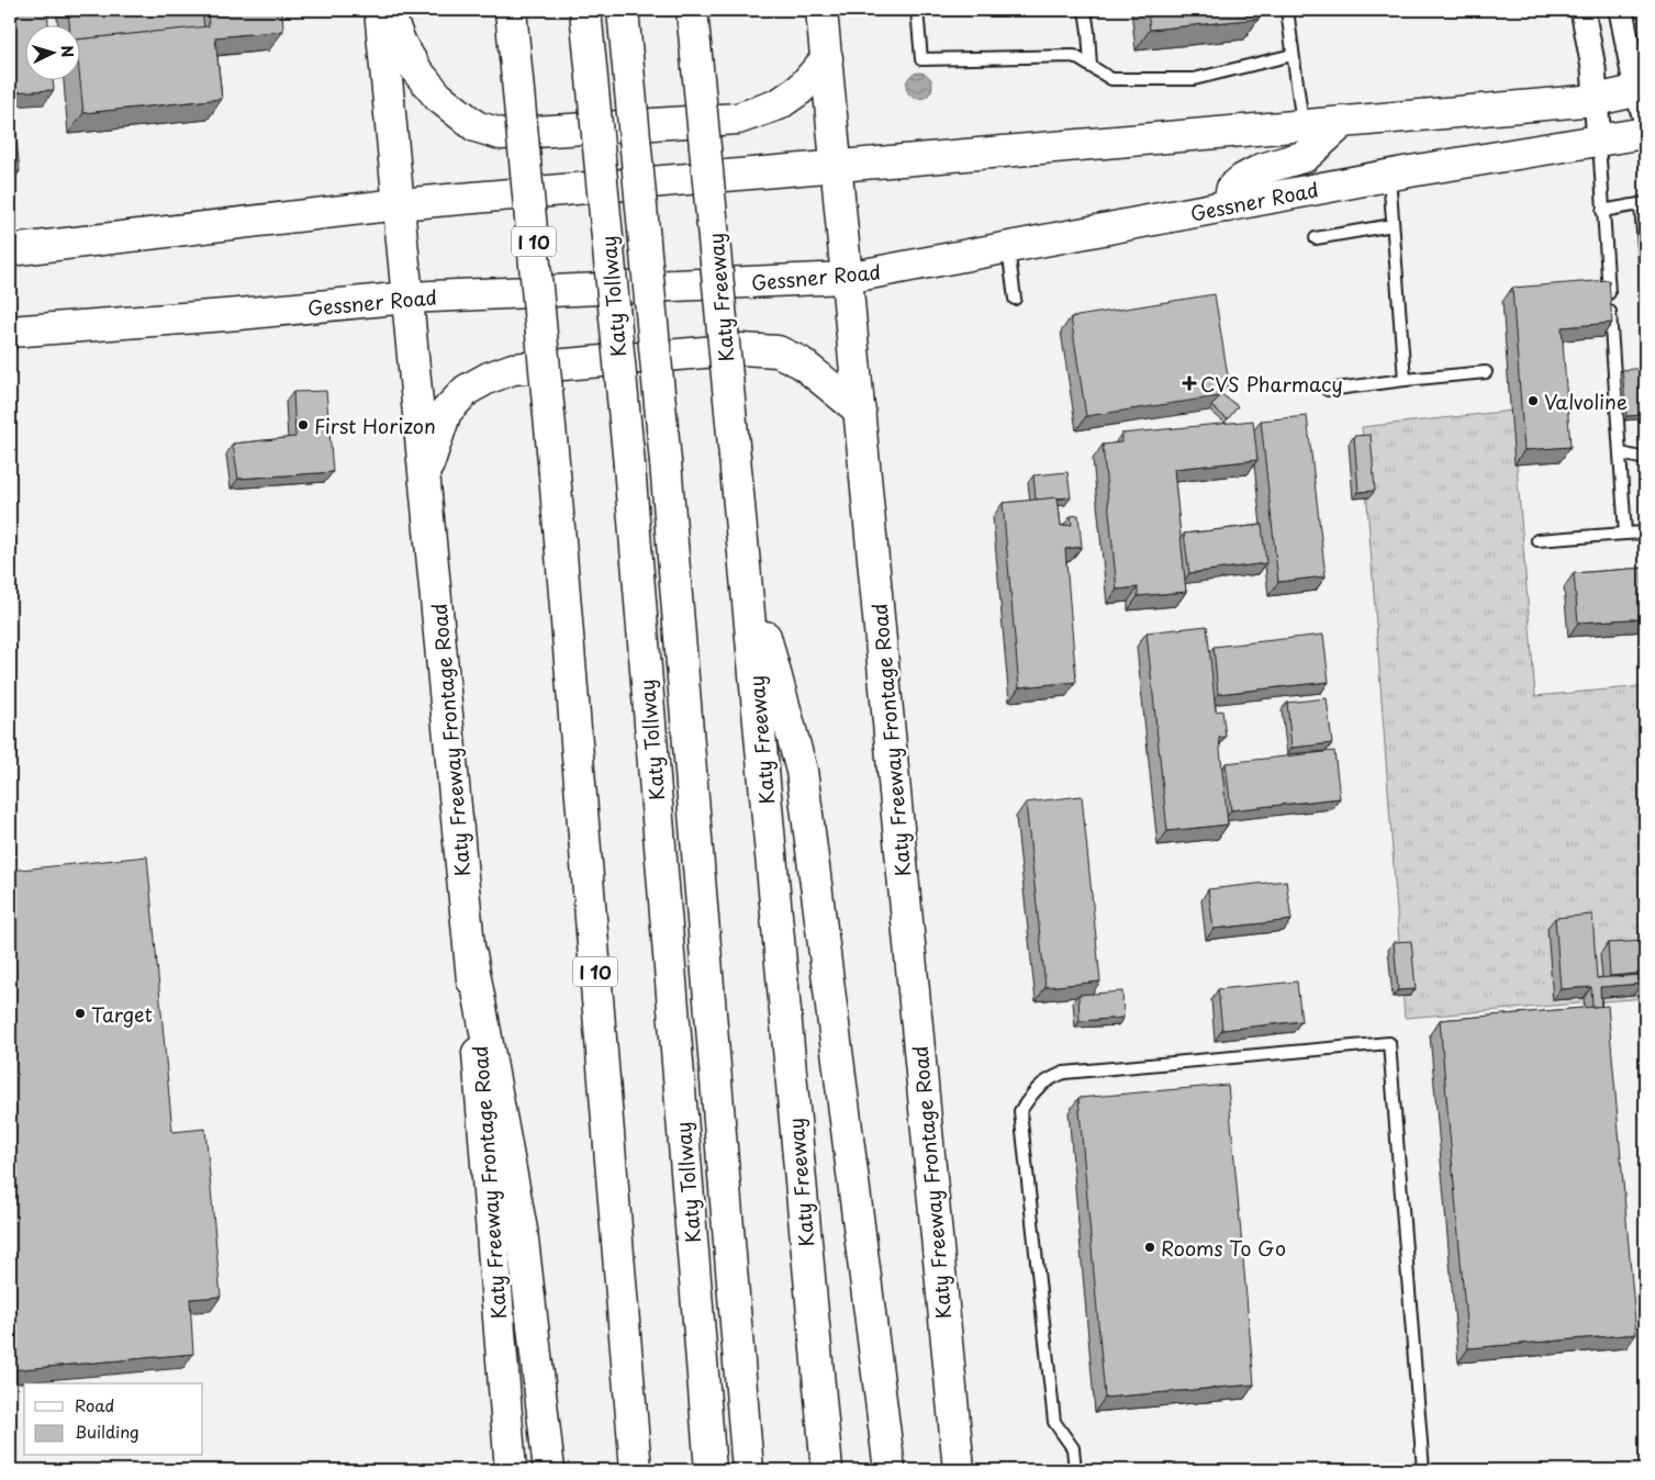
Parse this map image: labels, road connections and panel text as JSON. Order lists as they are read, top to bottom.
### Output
{
  "streets": {
    "main road": [
      "Gessner Road",
      "I 10",
      "Katy Tollway",
      "Katy Freeway",
      "Katy Freeway Frontage Road"
    ]
  },
  "crossings": [
    ["Gessner Road", "Katy Freeway Frontage Road"]
  ],
  "places": {
    "health": ["CVS Pharmacy"],
    "other": [
      "Valvoline",
      "First Horizon",
      "Target",
      "Rooms To Go"
    ]
  },
  "legend": ["Road", "Building"],
  "north": "right"
}
